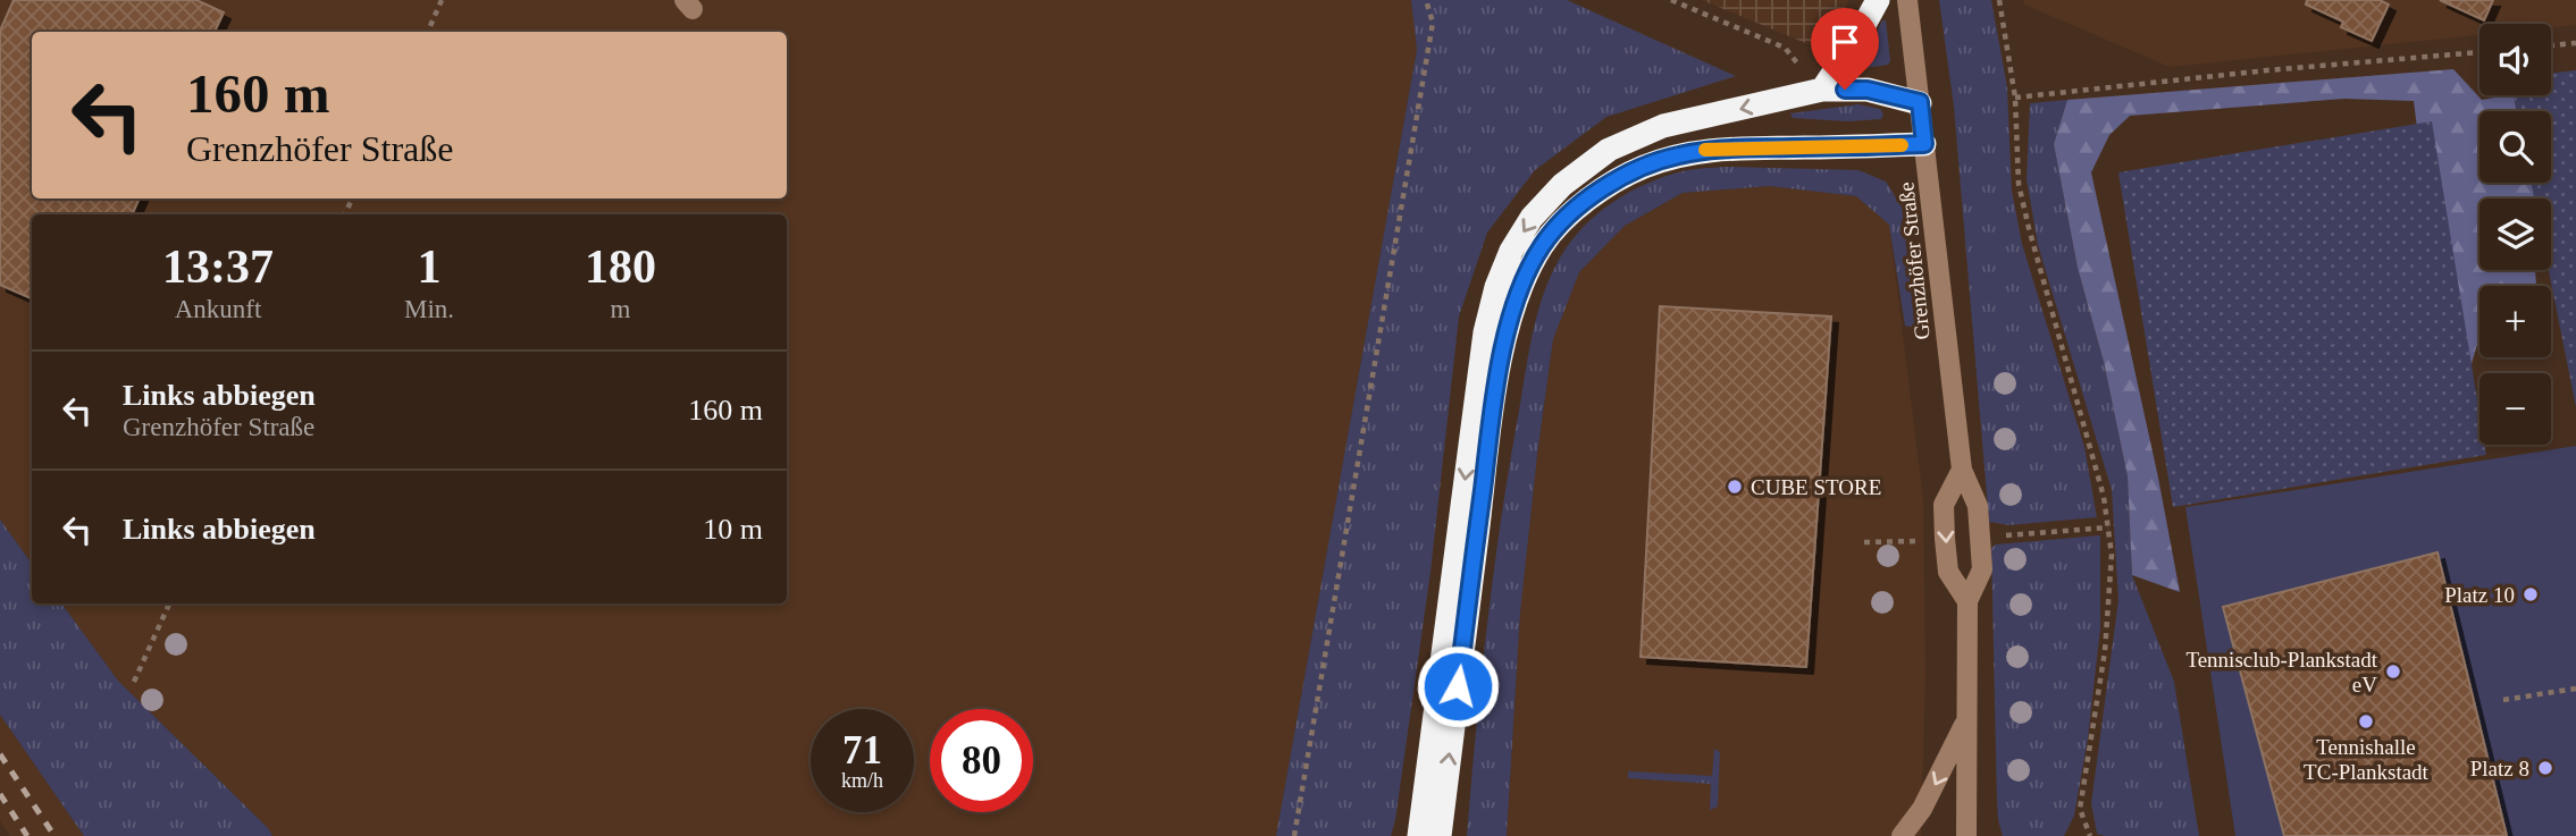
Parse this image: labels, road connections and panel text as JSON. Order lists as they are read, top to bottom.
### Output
{
  "streets": {
    "street": ["Grenzhöfer Straße"]
  },
  "places": [
    "CUBE STORE",
    "Platz 10",
    "Tennisclub-Plankstadt eV",
    "Tennishalle TC-Plankstadt",
    "Platz 8"
  ],
  "page": {
    "map_buttons": ["+", "−"],
    "turn": ["160 m", "Grenzhöfer Straße"],
    "eta": [
      "13:37",
      "Ankunft",
      "1",
      "Min.",
      "180",
      "m"
    ],
    "list": [
      {
        "name": "Links abbiegen",
        "note": "Grenzhöfer Straße",
        "value": "160 m"
      },
      {
        "name": "Links abbiegen",
        "value": "10 m"
      }
    ],
    "speed": "71 km/h",
    "limit": "80"
  }
}
